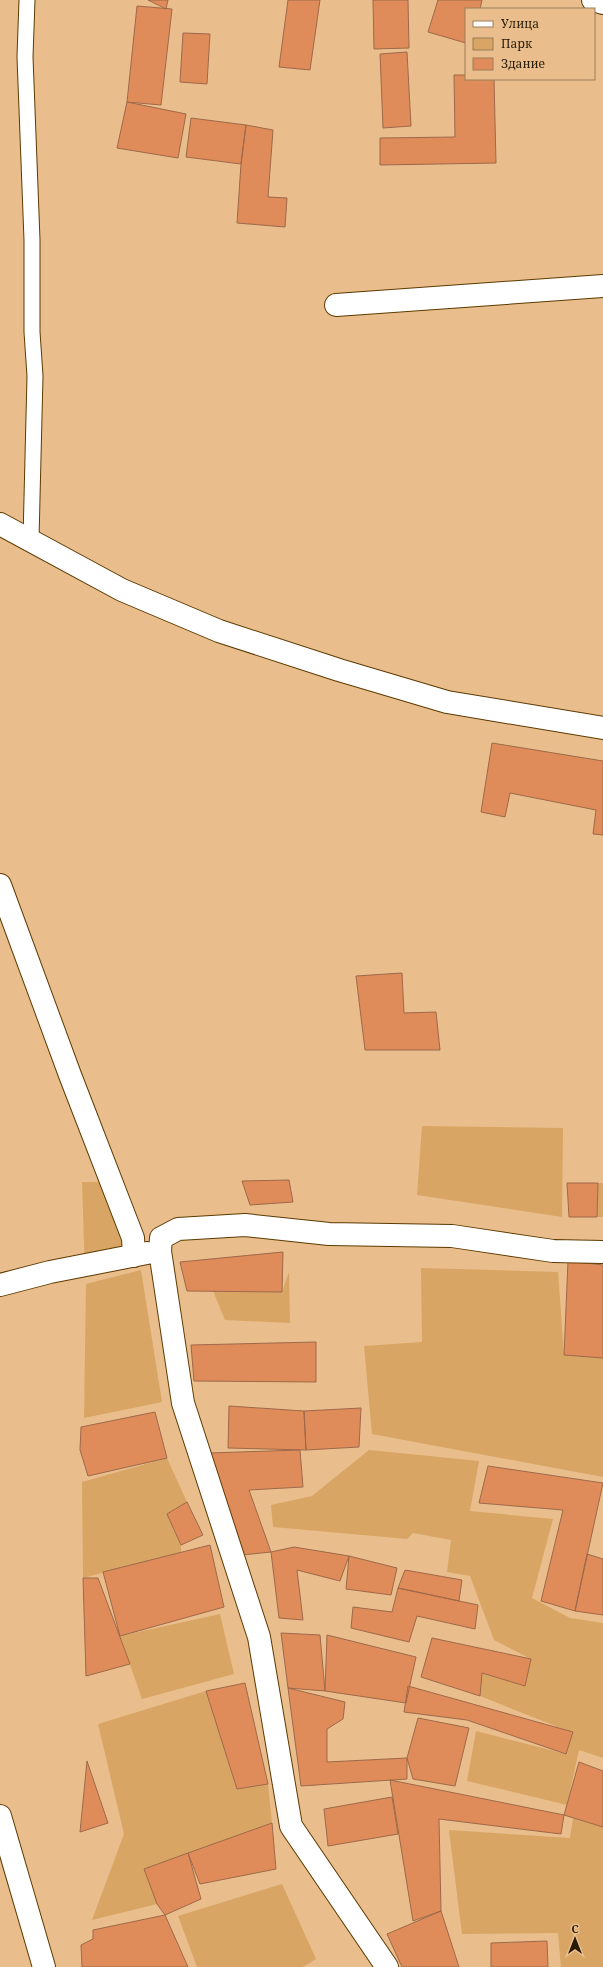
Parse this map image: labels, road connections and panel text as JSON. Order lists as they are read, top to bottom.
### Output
{
  "legend": ["Улица", "Парк", "Здание"],
  "north": "top"
}
